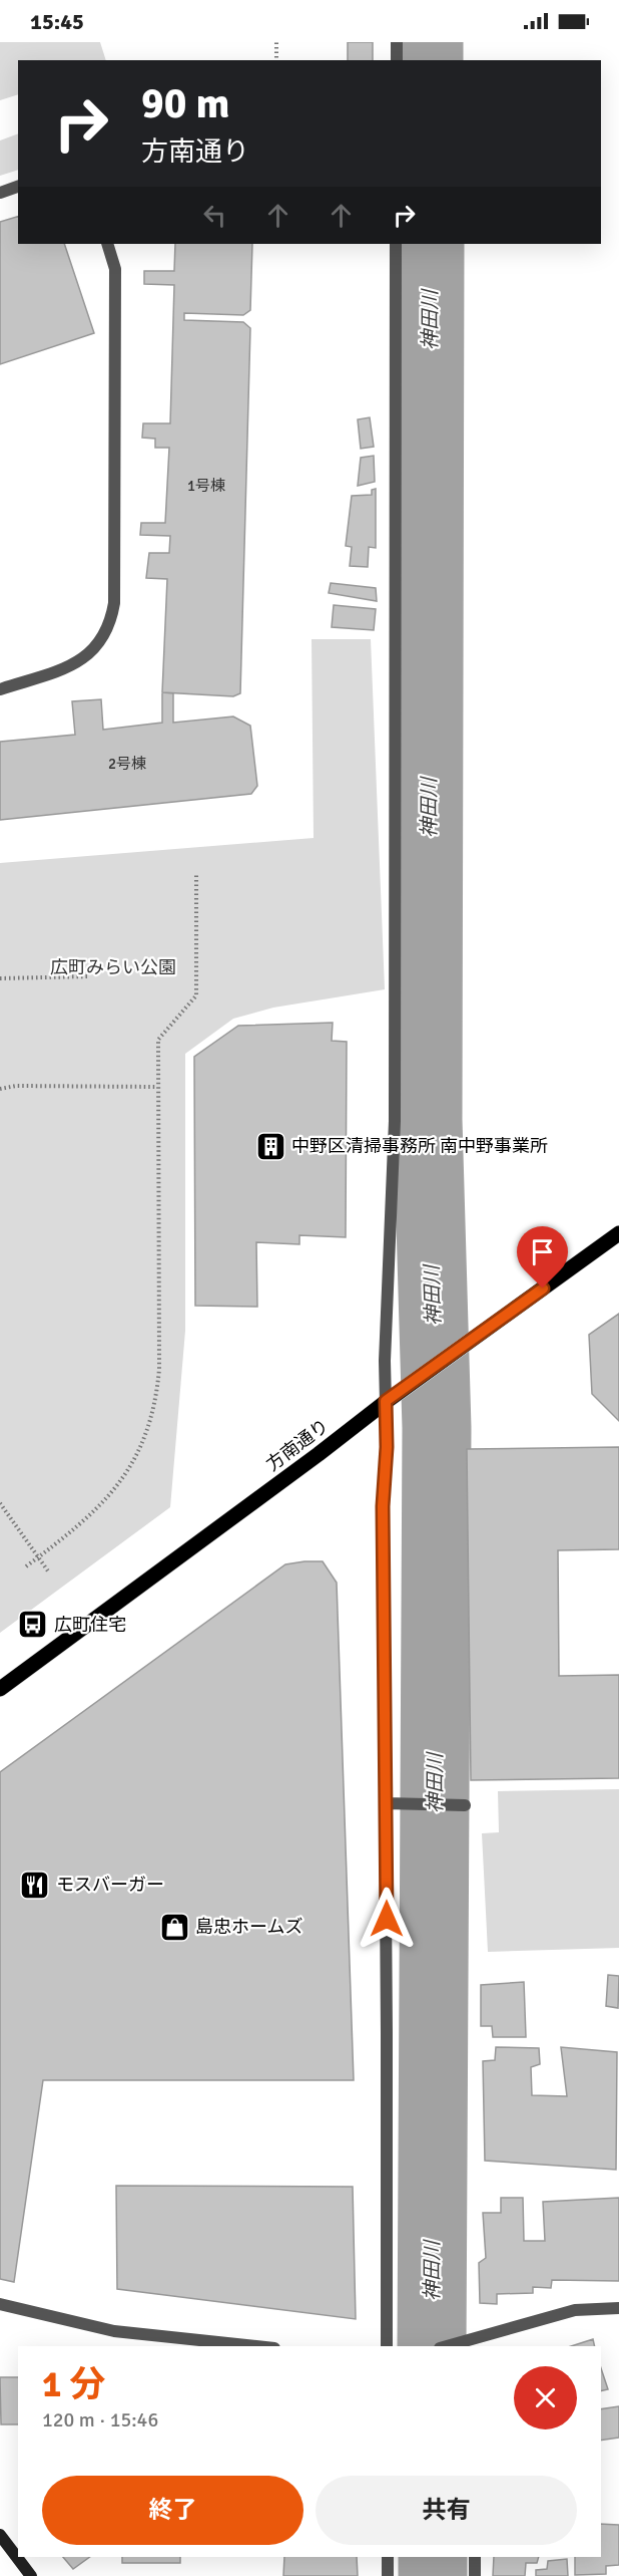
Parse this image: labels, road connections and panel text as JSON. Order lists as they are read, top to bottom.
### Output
{
  "streets": {
    "main road": ["方南通り"]
  },
  "water": ["神田川"],
  "parks": ["広町みらい公園"],
  "places": {
    "building": ["中野区清掃事務所 南中野事業所"],
    "bus stop": ["広町住宅"],
    "restaurant": ["モスバーガー"],
    "shop": ["島忠ホームズ"]
  },
  "house_numbers": ["1号棟", "2号棟"],
  "page": {
    "status": "15:45",
    "turn": ["90 m", "方南通り"],
    "heading": ["1 分", "120 m · 15:46"],
    "buttons": ["終了", "共有"]
  }
}
